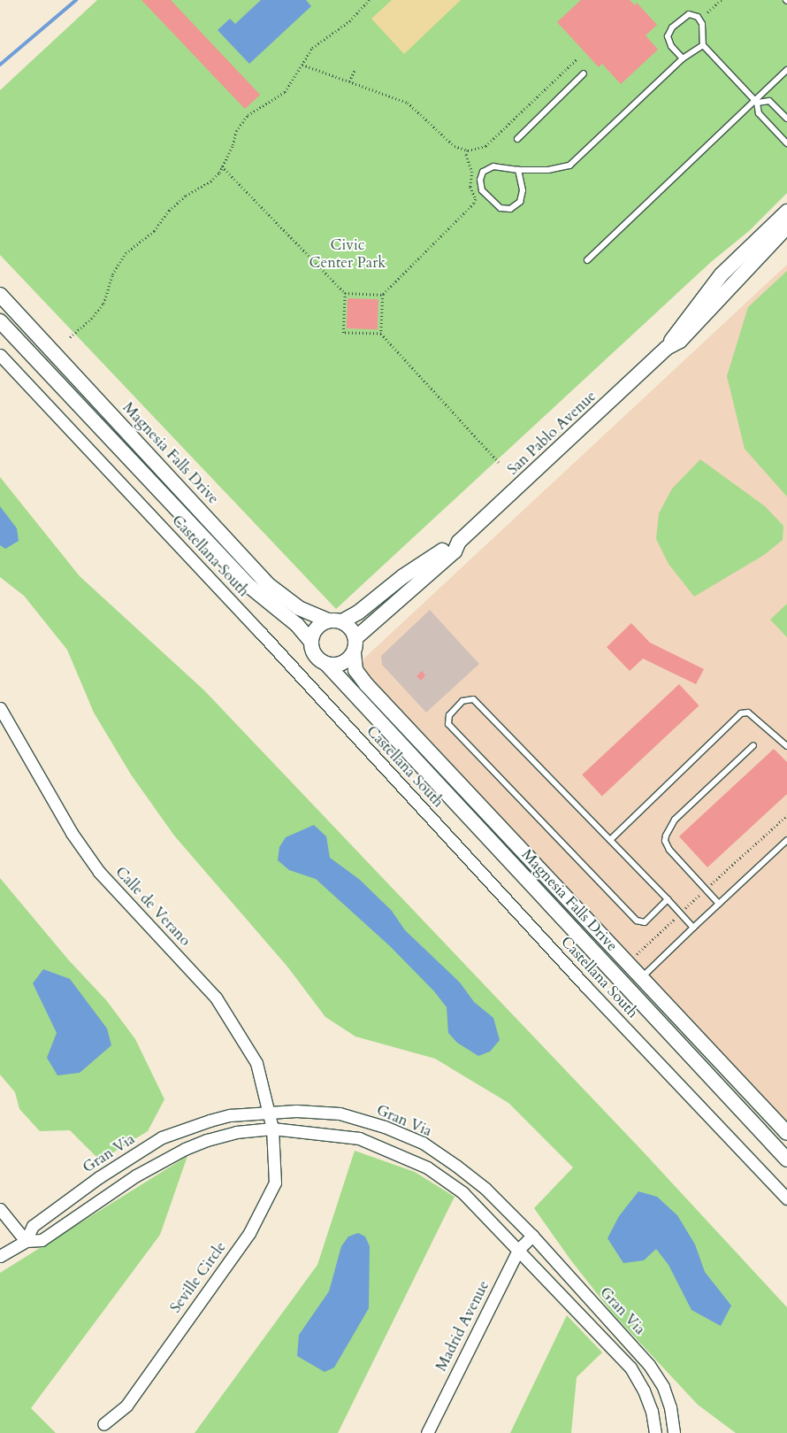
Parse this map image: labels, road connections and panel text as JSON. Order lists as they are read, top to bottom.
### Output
{
  "streets": {
    "street": [
      "San Pablo Avenue",
      "Magnesia Falls Drive",
      "Castellana South",
      "Calle de Verano",
      "Gran Via",
      "Seville Circle",
      "Madrid Avenue"
    ]
  },
  "crossings": [
    ["San Pablo Avenue", "Magnesia Falls Drive"],
    ["Calle de Verano", "Gran Via"],
    ["Calle de Verano", "Seville Circle"],
    ["Gran Via", "Madrid Avenue"]
  ],
  "parks": ["Civic Center Park"]
}
